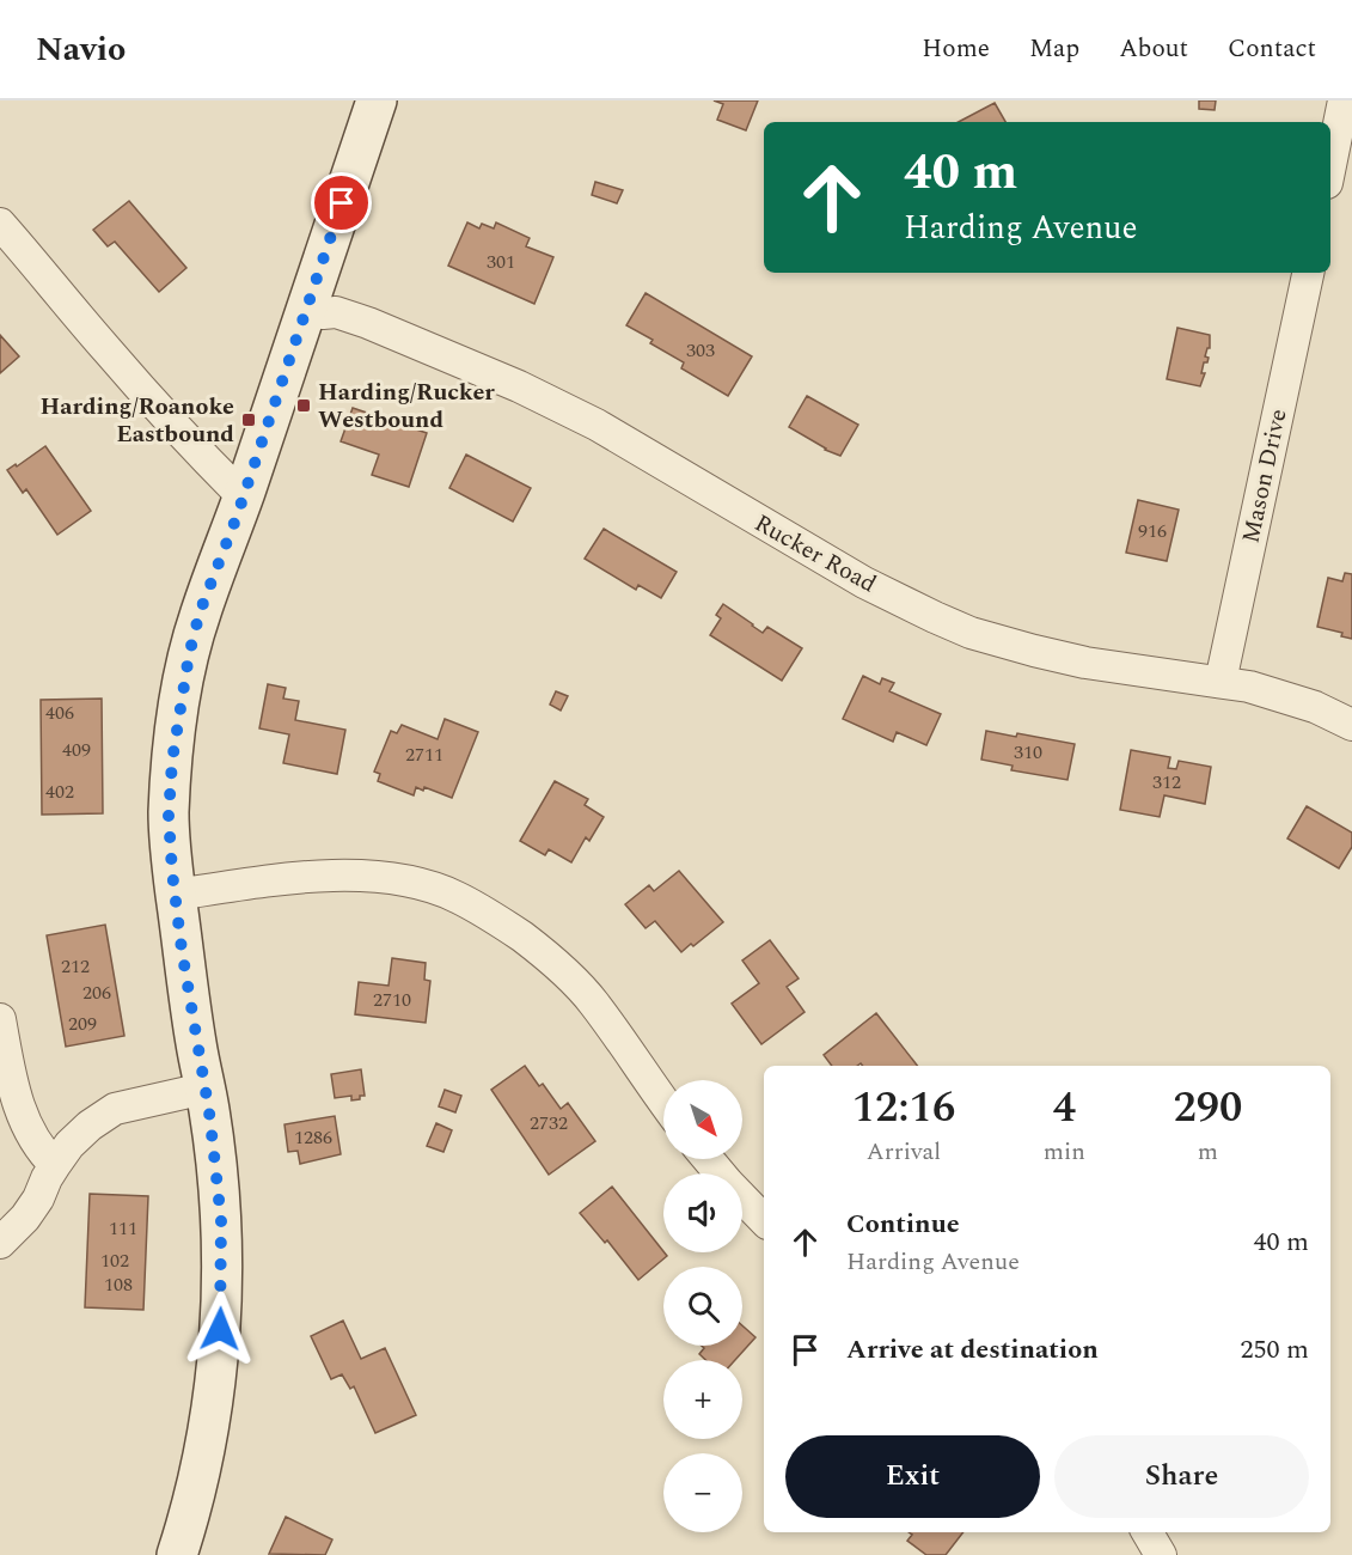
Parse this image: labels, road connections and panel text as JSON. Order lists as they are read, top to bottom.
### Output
{
  "streets": {
    "street": ["Mason Drive", "Rucker Road"]
  },
  "crossings": [
    ["Mason Drive", "Rucker Road"]
  ],
  "places": {
    "transit": ["Harding/Rucker Westbound", "Harding/Roanoke Eastbound"]
  },
  "house_numbers": [
    "301",
    "303",
    "916",
    "406",
    "409",
    "310",
    "2711",
    "312",
    "402",
    "212",
    "206",
    "2710",
    "209",
    "2732",
    "1286",
    "111",
    "102",
    "108"
  ],
  "north": "bottom right",
  "page": {
    "header": "Navio",
    "nav": [
      "Home",
      "Map",
      "About",
      "Contact"
    ],
    "turn": ["40 m", "Harding Avenue"],
    "eta": [
      "12:16",
      "Arrival",
      "4",
      "min",
      "290",
      "m"
    ],
    "map_buttons": ["+", "−"],
    "list": [
      {
        "name": "Continue",
        "note": "Harding Avenue",
        "value": "40 m"
      },
      {
        "name": "Arrive at destination",
        "value": "250 m"
      }
    ],
    "buttons": ["Exit", "Share"]
  }
}
